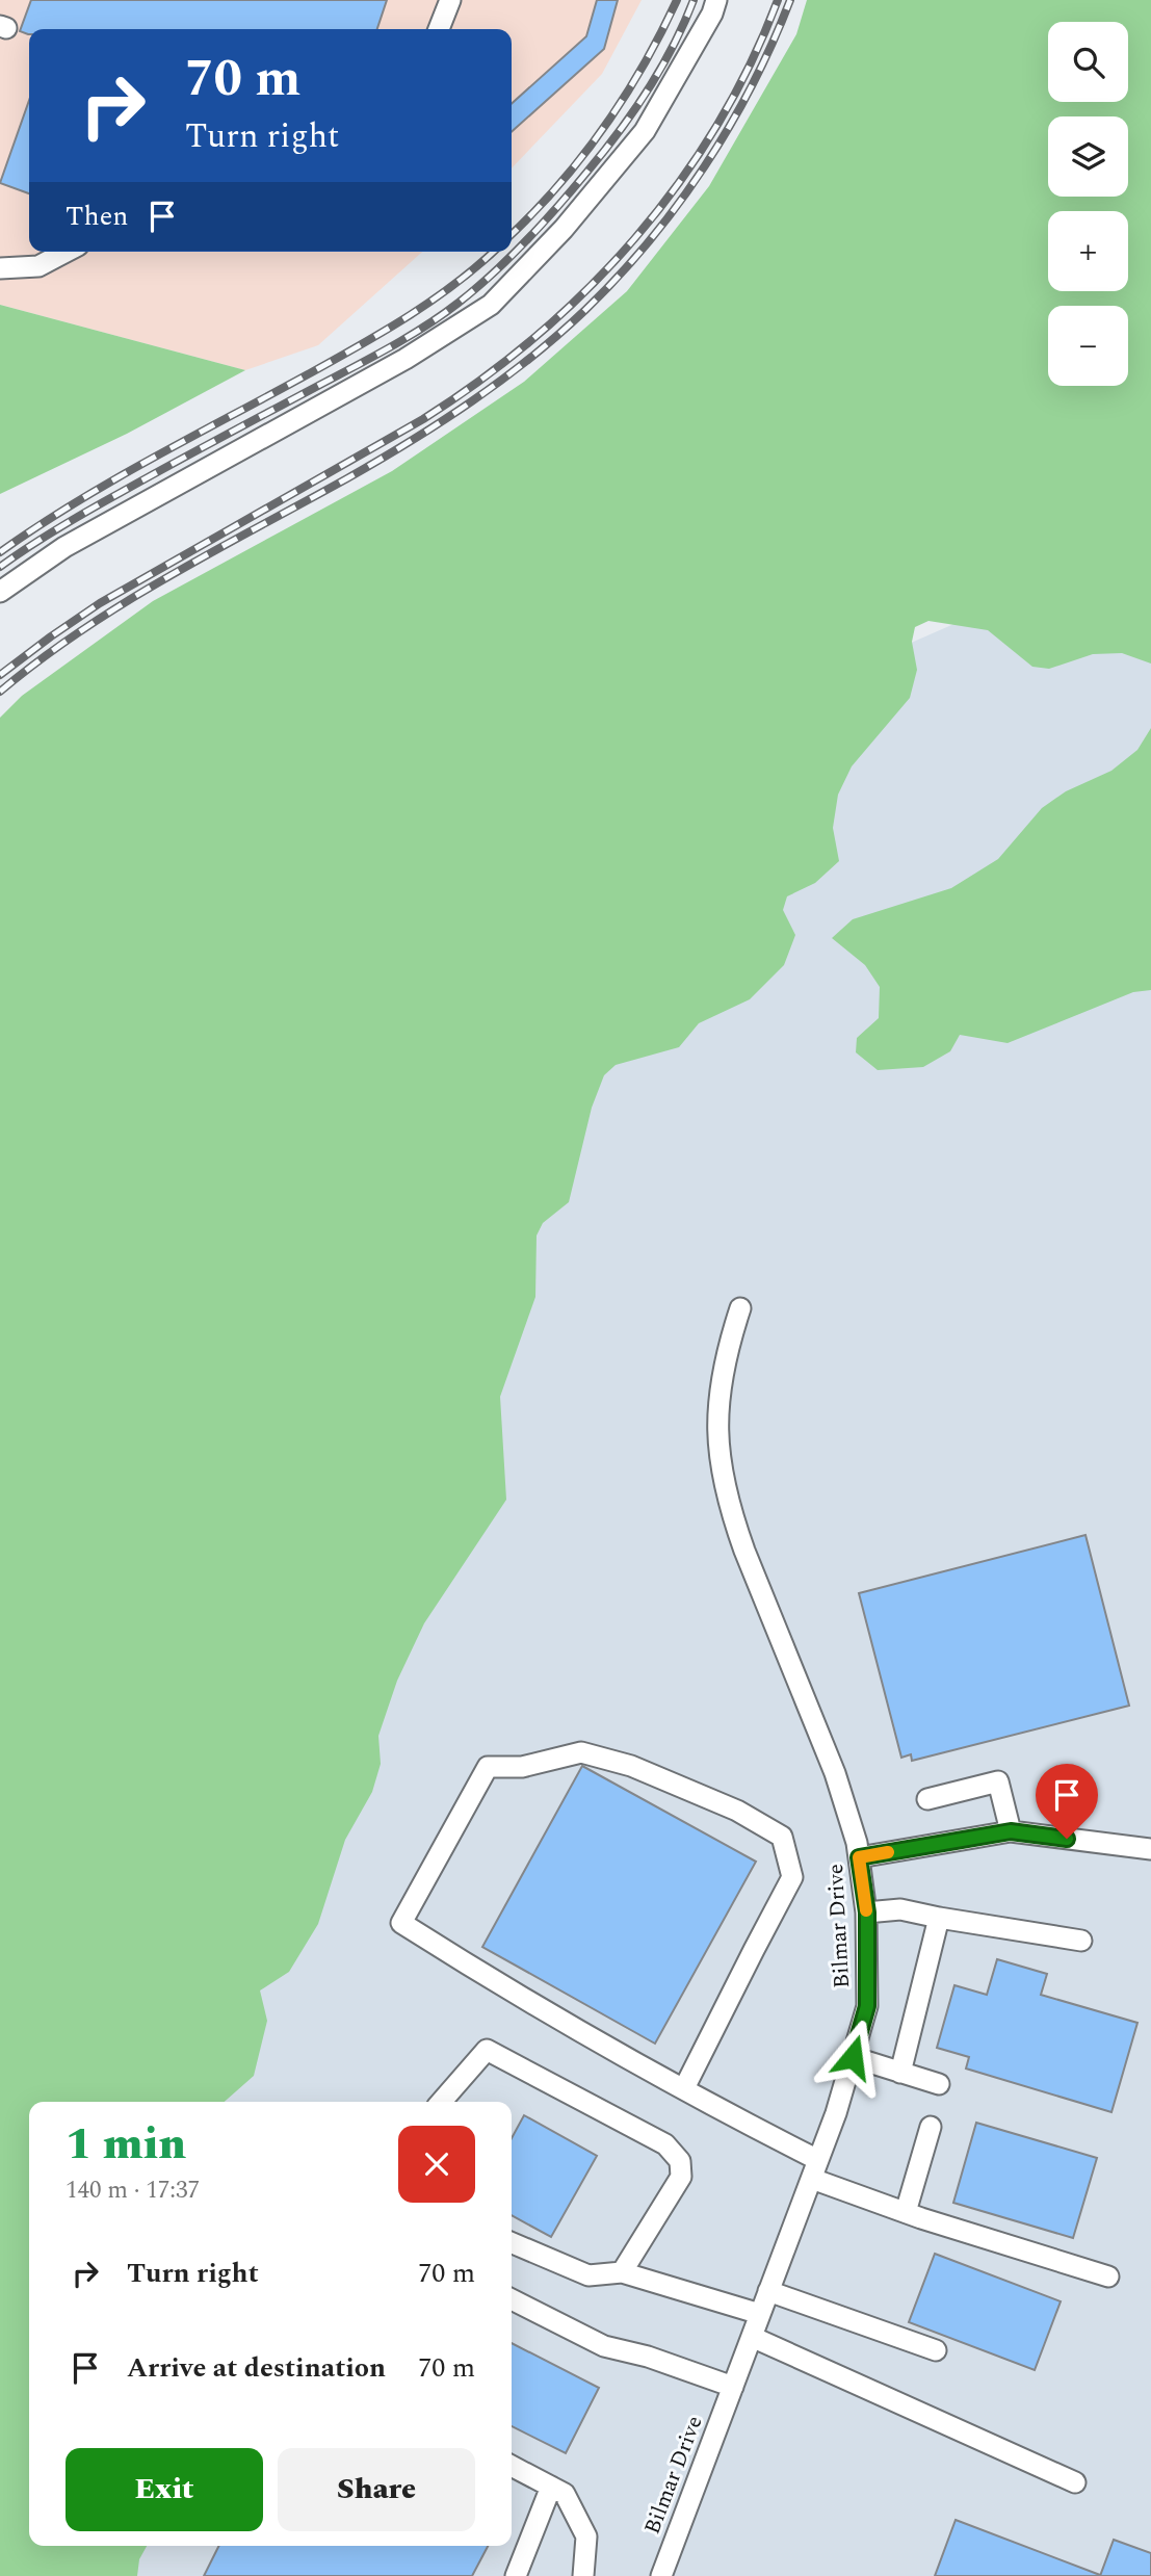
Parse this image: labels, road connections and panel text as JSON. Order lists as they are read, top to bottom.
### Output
{
  "streets": {
    "street": ["Bilmar Drive"]
  },
  "page": {
    "map_buttons": ["+", "−"],
    "turn": ["70 m", "Turn right"],
    "then": "Then",
    "heading": ["1 min", "140 m · 17:37"],
    "list": [
      {
        "name": "Turn right",
        "value": "70 m"
      },
      {
        "name": "Arrive at destination",
        "value": "70 m"
      }
    ],
    "buttons": ["Exit", "Share"]
  }
}
